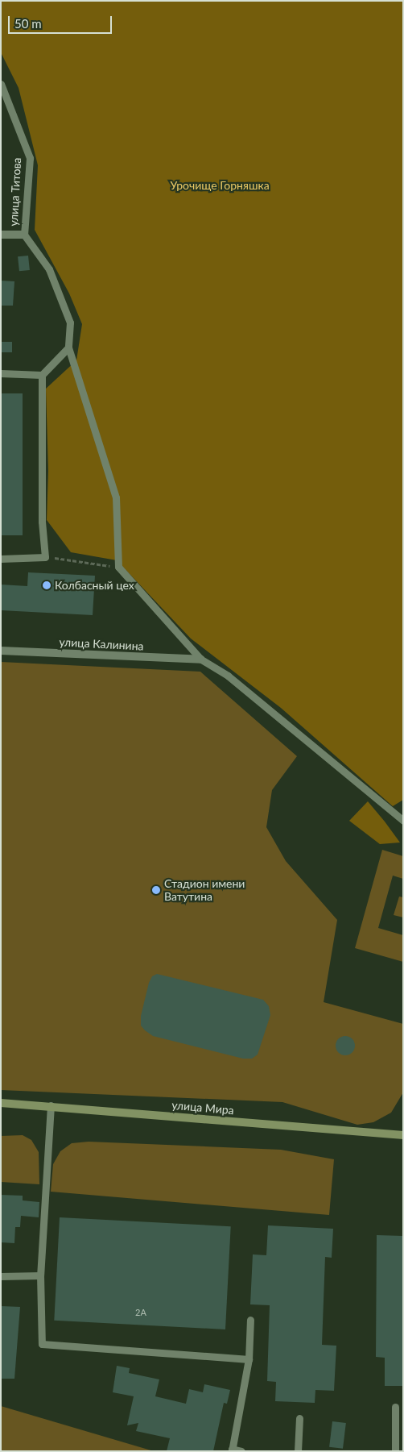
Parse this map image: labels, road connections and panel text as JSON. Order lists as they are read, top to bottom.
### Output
{
  "streets": {
    "main road": ["улица Мира"],
    "street": ["улица Калинина"],
    "lane": ["улица Титова"]
  },
  "parks": ["Урочище Горняшка"],
  "places": ["Колбасный цех", "Стадион имени Ватутина"],
  "house_numbers": ["2А"],
  "scale_bar": "50 m"
}
